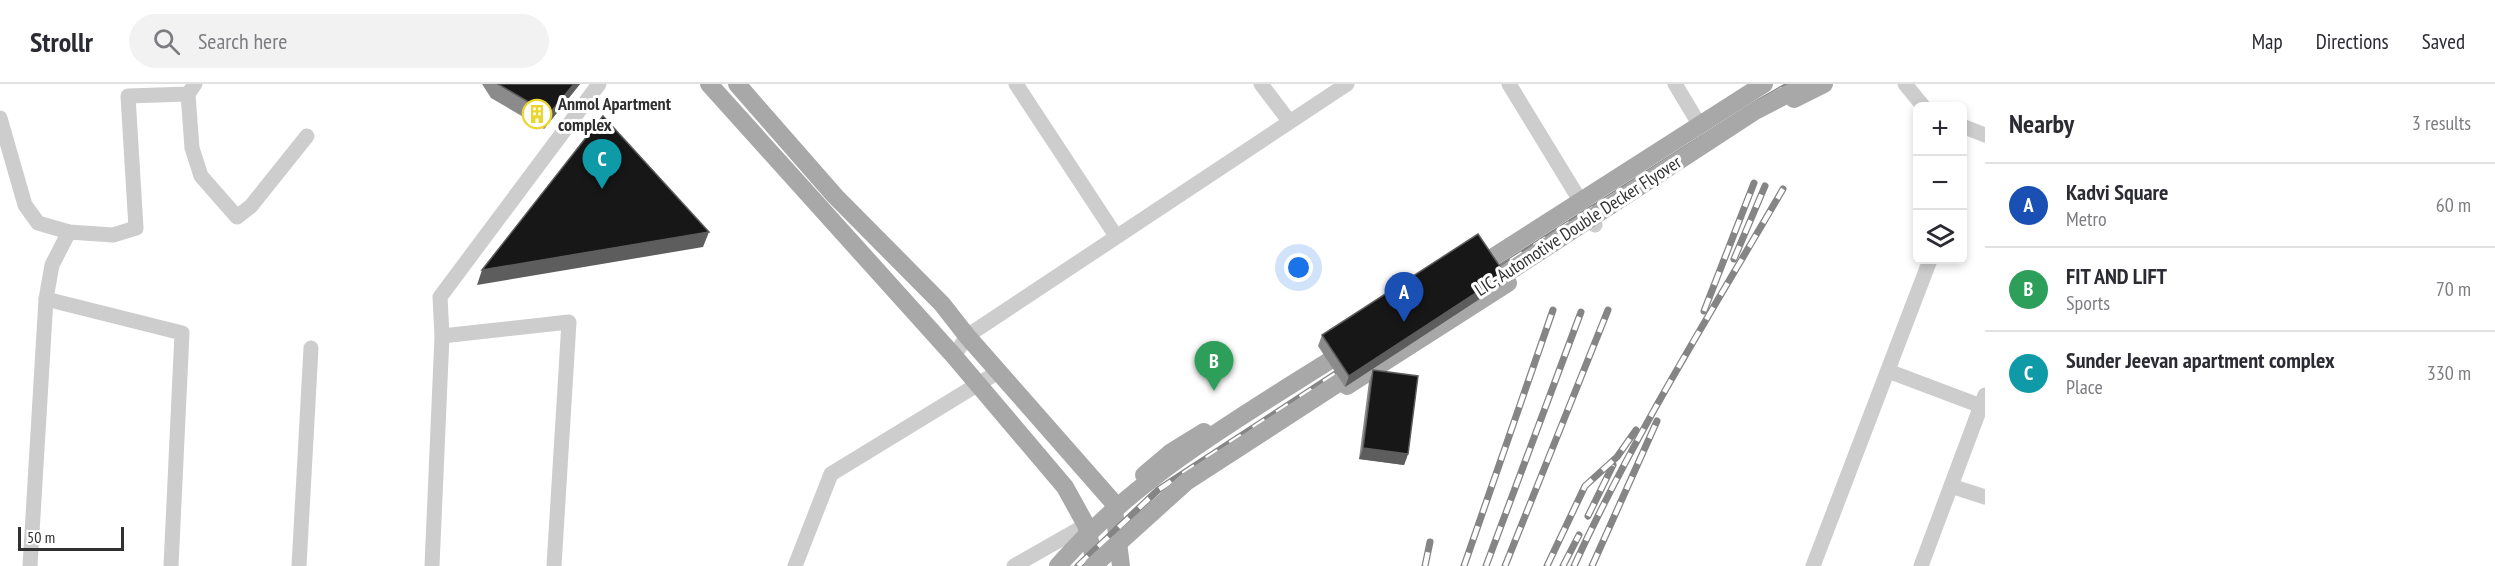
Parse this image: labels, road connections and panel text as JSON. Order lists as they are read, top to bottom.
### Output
{
  "streets": {
    "main road": ["LIC- Automotive Double Decker Flyover"]
  },
  "places": {
    "building": ["Anmol Apartment complex"]
  },
  "scale_bar": "50 m",
  "page": {
    "header": "Strollr",
    "search": "Search here",
    "nav": ["Map", "Directions", "Saved"],
    "heading": ["Nearby", "3 results"],
    "map_buttons": ["+", "−"],
    "pins": ["C", "A", "B"],
    "list": [
      {
        "mark": "A",
        "name": "Kadvi Square",
        "note": "Metro",
        "value": "60 m"
      },
      {
        "mark": "B",
        "name": "FIT AND LIFT",
        "note": "Sports",
        "value": "70 m"
      },
      {
        "mark": "C",
        "name": "Sunder Jeevan apartment complex",
        "note": "Place",
        "value": "330 m"
      }
    ],
    "scale": "50 m"
  }
}
